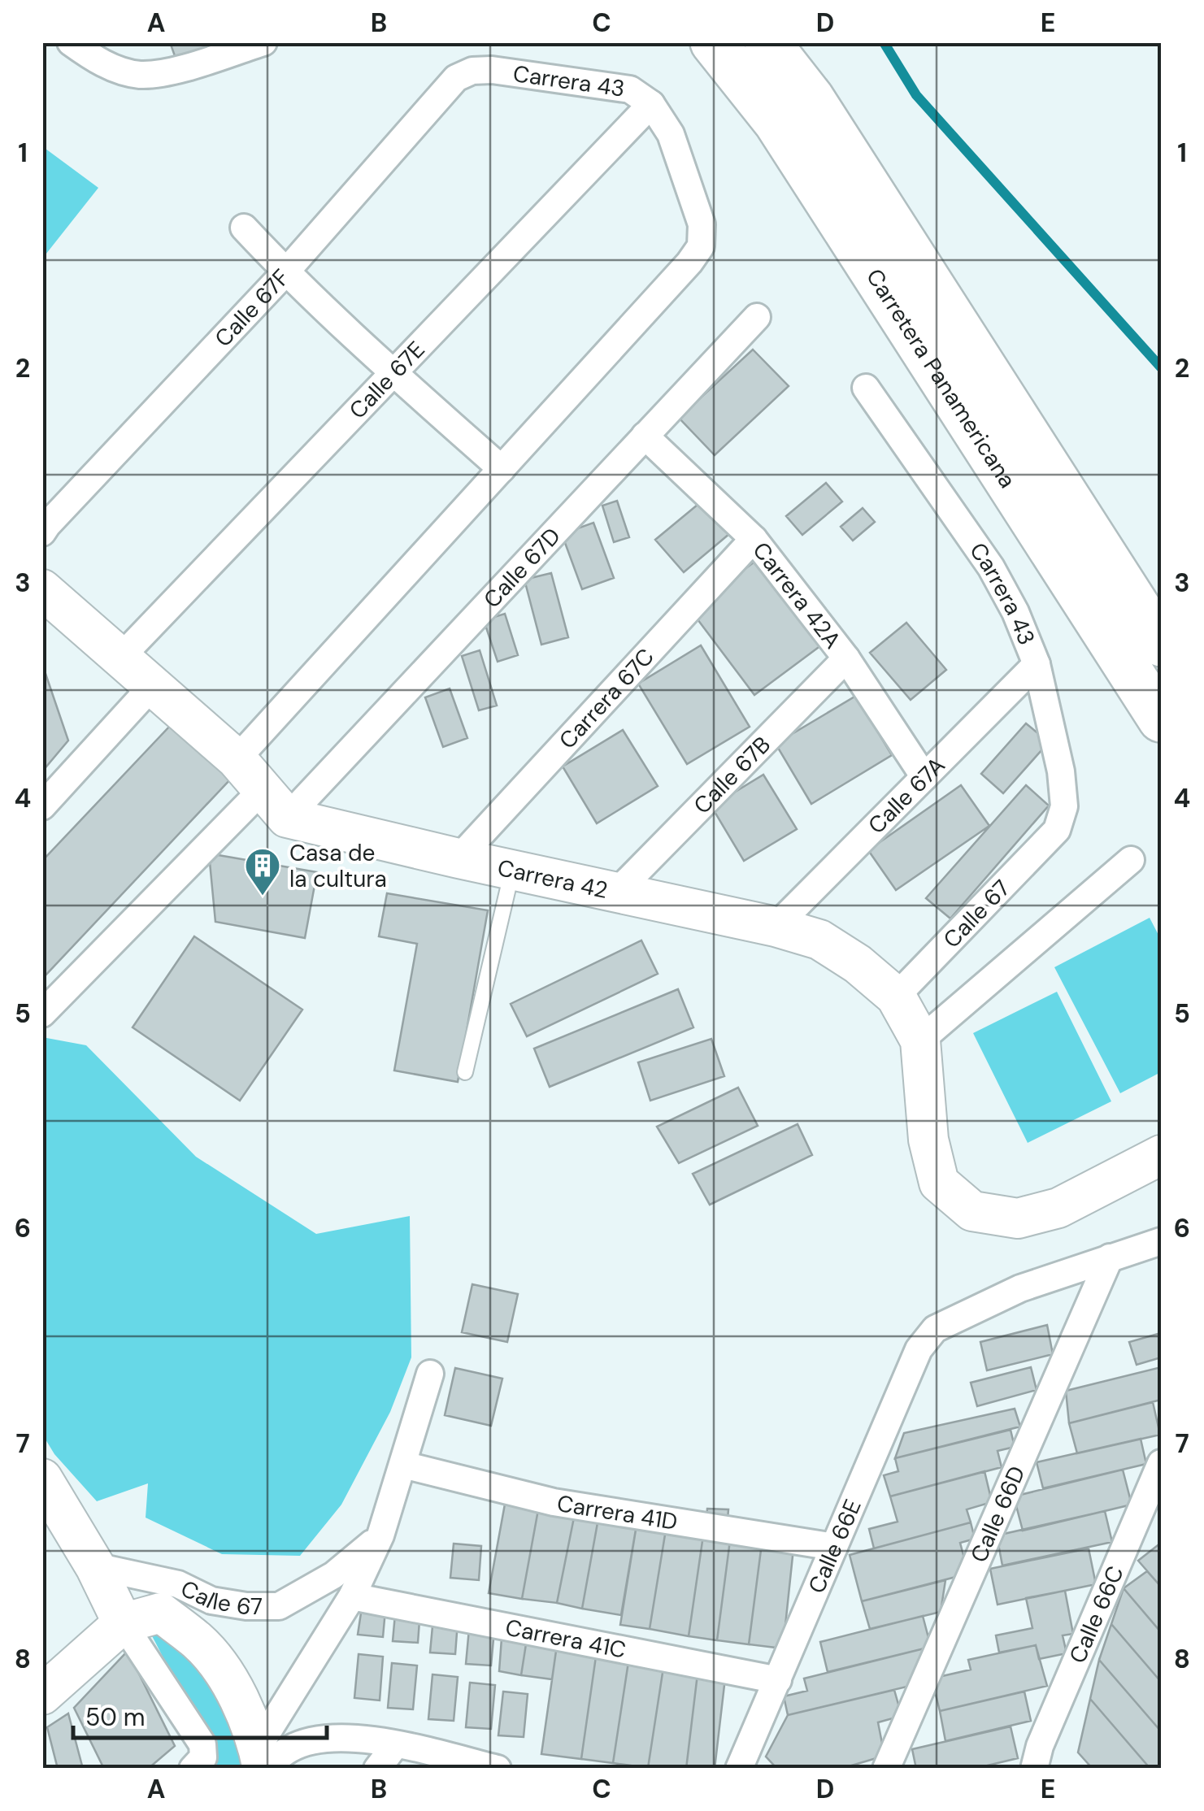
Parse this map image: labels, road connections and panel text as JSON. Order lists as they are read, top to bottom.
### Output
{
  "streets": {
    "highway": ["Carretera Panamericana"],
    "main road": ["Carrera 42"],
    "street": [
      "Carrera 43",
      "Calle 67F",
      "Calle 67E",
      "Calle 67D",
      "Carrera 42A",
      "Carrera 67C",
      "Calle 67B",
      "Calle 67A",
      "Calle 67",
      "Carrera 41D",
      "Calle 66D",
      "Calle 66E",
      "Calle 66C",
      "Carrera 41C"
    ]
  },
  "crossings": [
    ["Carrera 43", "Calle 67F"],
    ["Carrera 43", "Calle 67E"],
    ["Carrera 43", "Calle 67A"],
    ["Carrera 43", "Calle 67"],
    ["Calle 67D", "Carrera 42A"],
    ["Calle 67D", "Carrera 42"],
    ["Carrera 42A", "Carrera 67C"],
    ["Carrera 42A", "Calle 67B"],
    ["Carrera 42A", "Calle 67A"],
    ["Carrera 67C", "Carrera 42"],
    ["Calle 67B", "Carrera 42"],
    ["Calle 67A", "Carrera 42"],
    ["Carrera 42", "Calle 67"],
    ["Carrera 41D", "Calle 66E"],
    ["Calle 66D", "Calle 66E"],
    ["Calle 66E", "Carrera 41C"]
  ],
  "places": {
    "building": ["Casa de la cultura"]
  },
  "scale_bar": "50 m",
  "grid": {
    "columns": [
      "A",
      "B",
      "C",
      "D",
      "E"
    ],
    "rows": [
      "1",
      "2",
      "3",
      "4",
      "5",
      "6",
      "7",
      "8"
    ]
  }
}
